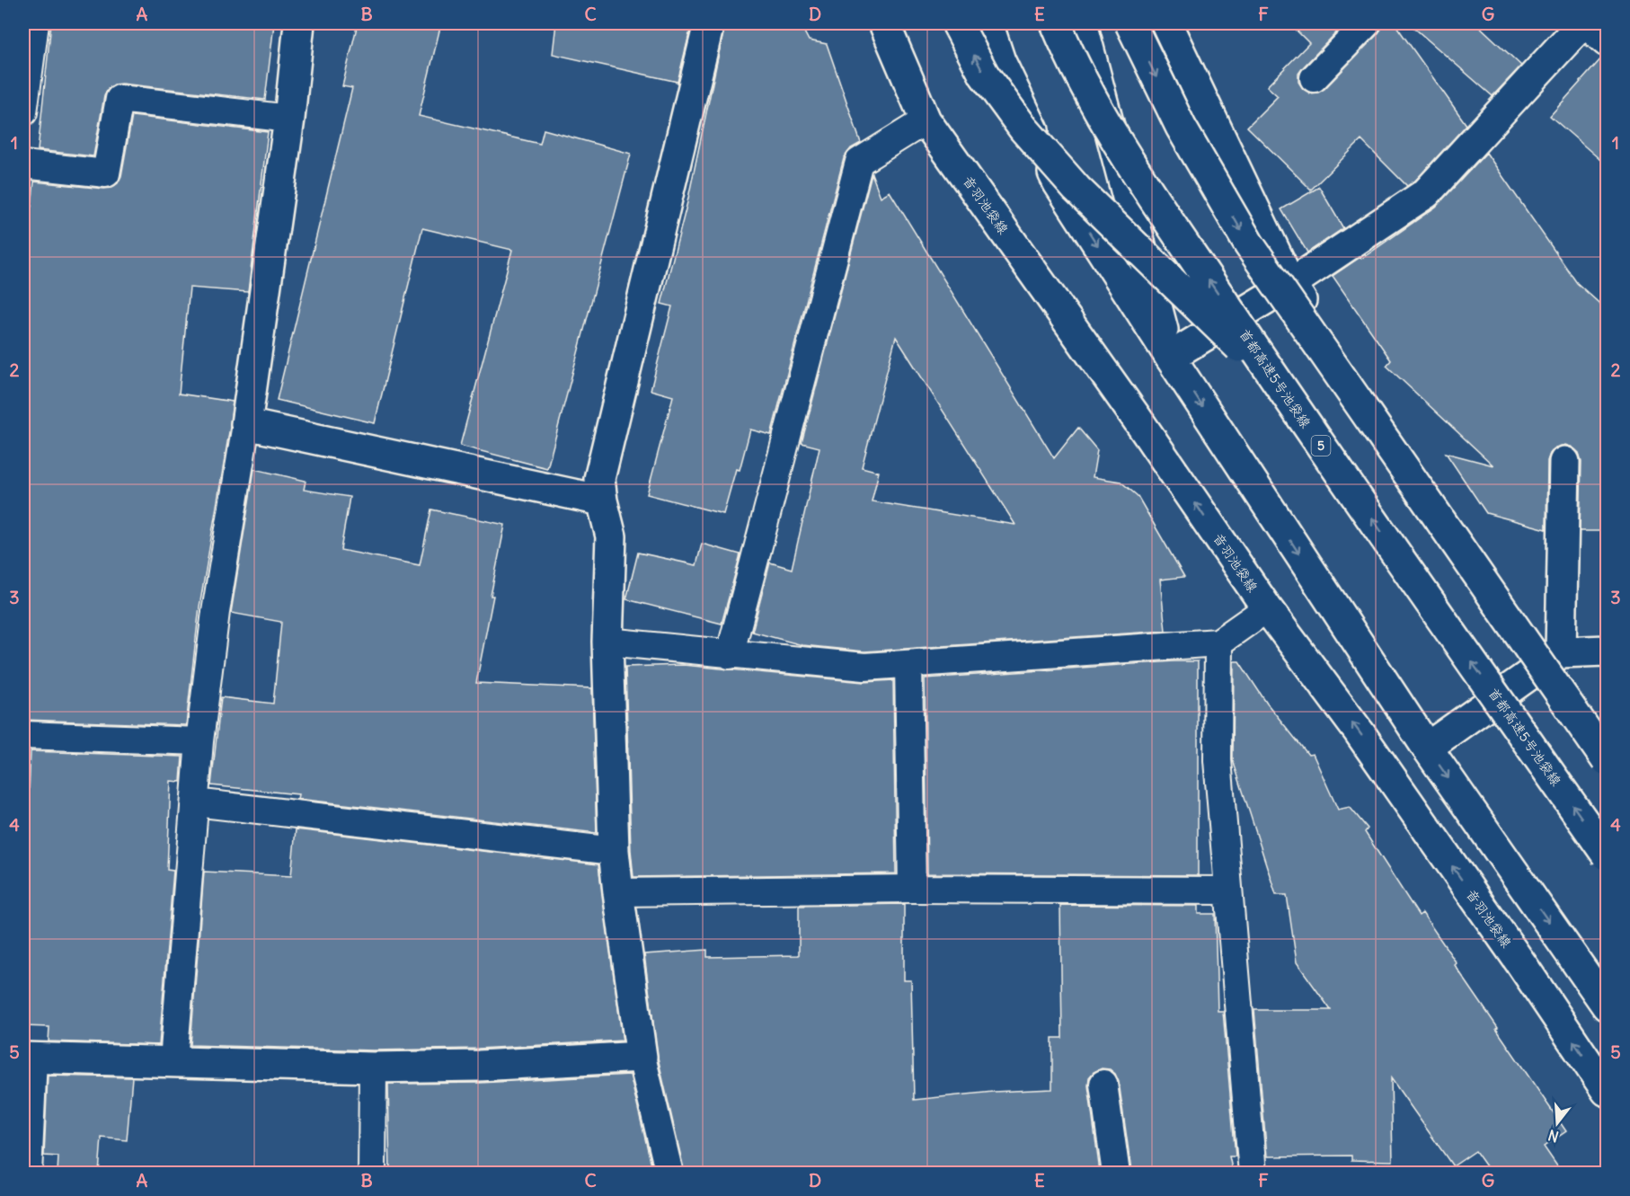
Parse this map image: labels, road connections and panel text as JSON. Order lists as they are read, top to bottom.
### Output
{
  "streets": {
    "main road": ["音羽池袋線", "首都高速5号池袋線", "5"]
  },
  "north": "bottom",
  "grid": {
    "columns": [
      "A",
      "B",
      "C",
      "D",
      "E",
      "F",
      "G"
    ],
    "rows": [
      "1",
      "2",
      "3",
      "4",
      "5"
    ]
  }
}
